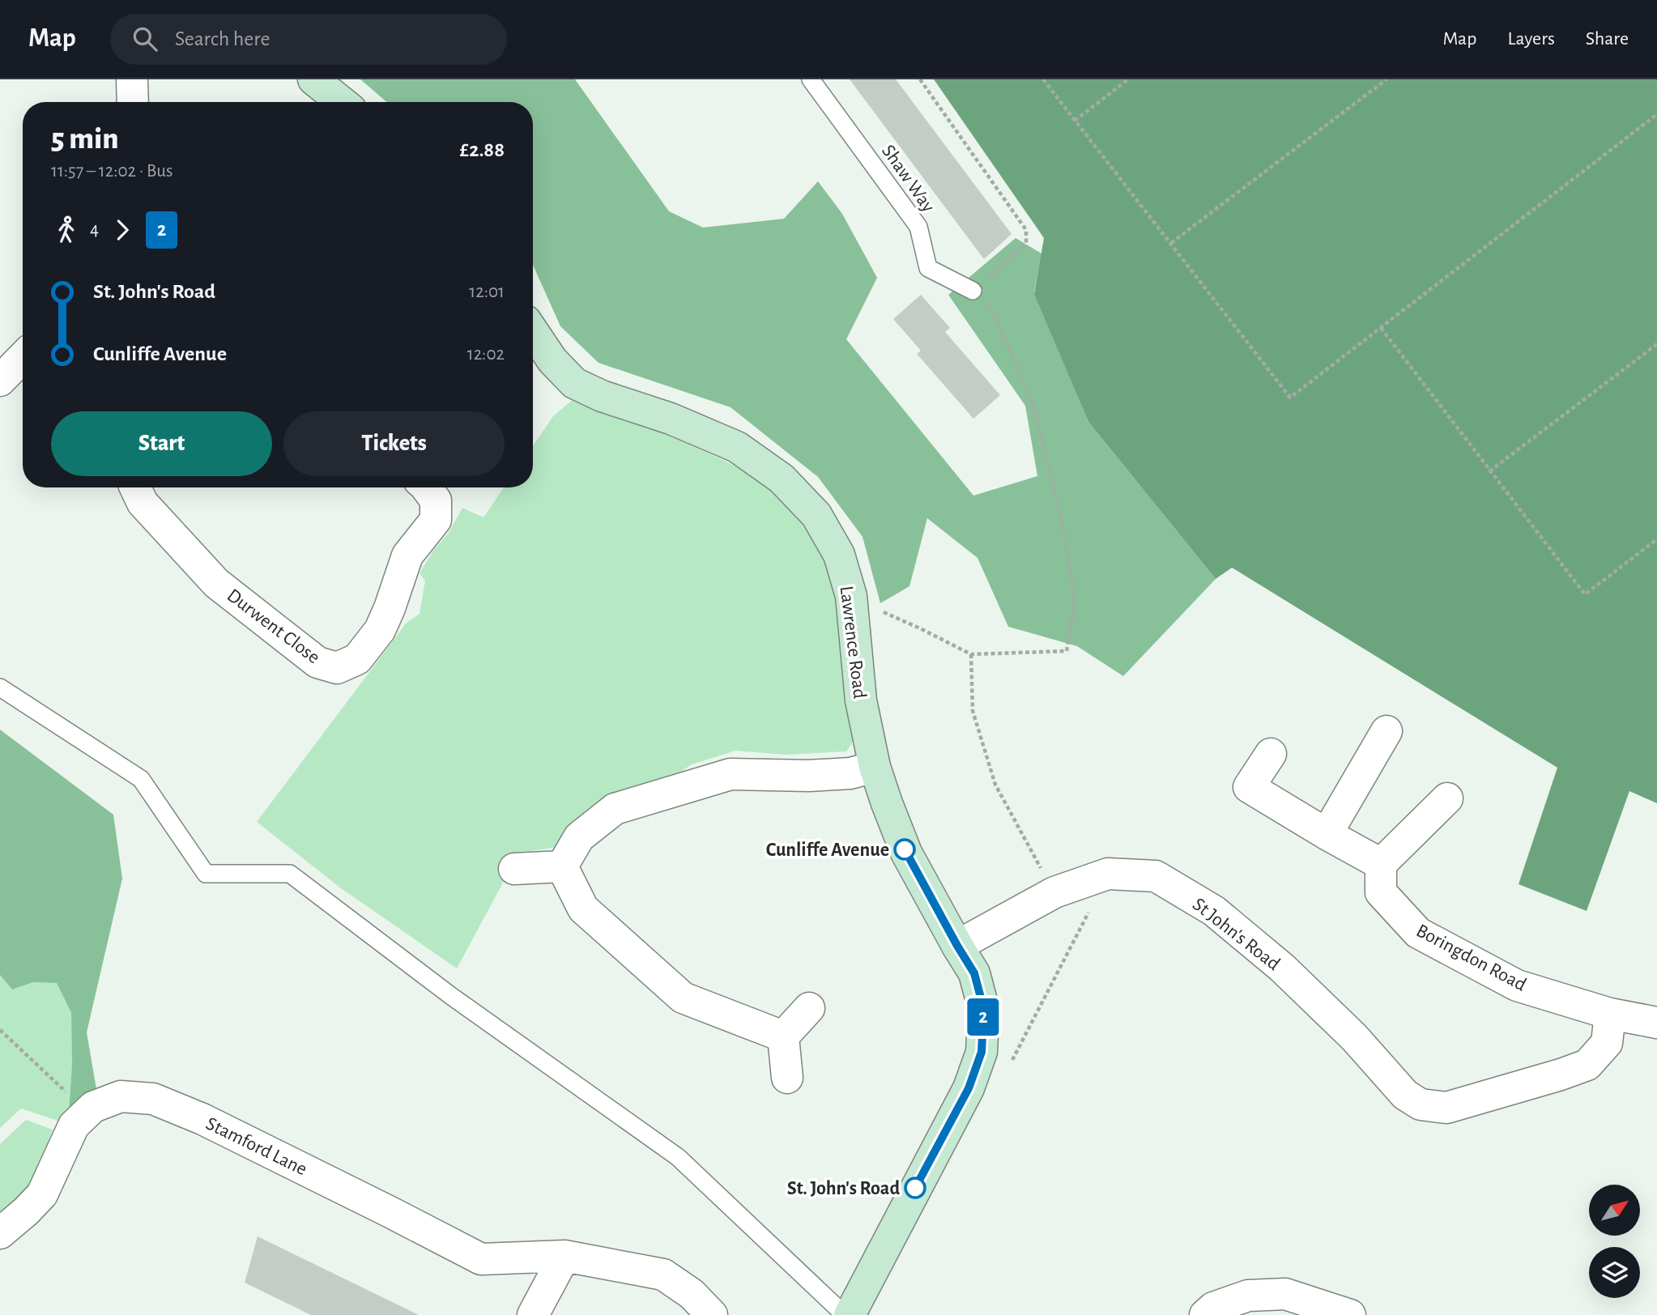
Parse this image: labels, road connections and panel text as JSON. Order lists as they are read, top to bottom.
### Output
{
  "streets": {
    "street": [
      "Durwent Close",
      "Lawrence Road",
      "St John's Road",
      "Boringdon Road",
      "Stamford Lane"
    ],
    "lane": ["Shaw Way"]
  },
  "crossings": [
    ["Lawrence Road", "St John's Road"],
    ["St John's Road", "Boringdon Road"]
  ],
  "places": ["Cunliffe Avenue", "St. John's Road"],
  "lines": ["bus line 2"],
  "north": "top right",
  "page": {
    "header": "Map",
    "search": "Search here",
    "nav": ["Map", "Layers", "Share"],
    "on_map": "2",
    "heading": ["5 min", "11:57 – 12:02 · Bus", "£2.88"],
    "legs": ["4", "2"],
    "list": [
      {
        "name": "St. John's Road",
        "value": "12:01"
      },
      {
        "name": "Cunliffe Avenue",
        "value": "12:02"
      }
    ],
    "buttons": ["Start", "Tickets"]
  }
}
